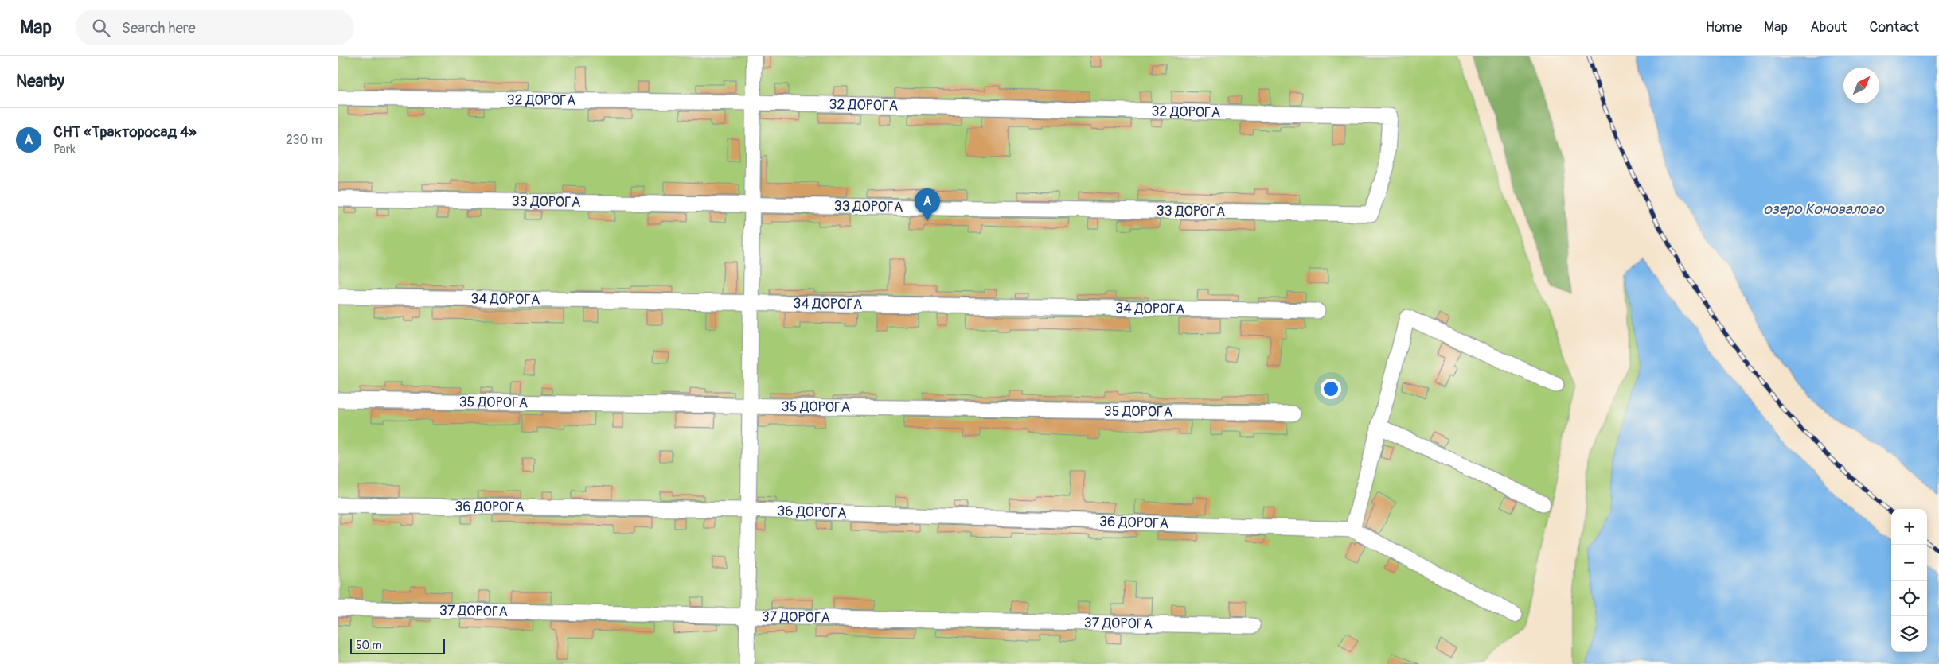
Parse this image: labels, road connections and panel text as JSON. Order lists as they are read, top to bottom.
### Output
{
  "streets": {
    "street": [
      "32 ДОРОГА",
      "33 ДОРОГА",
      "34 ДОРОГА",
      "35 ДОРОГА",
      "36 ДОРОГА",
      "37 ДОРОГА"
    ]
  },
  "crossings": [
    ["32 ДОРОГА", "33 ДОРОГА"]
  ],
  "water": ["озеро Коновалово"],
  "scale_bar": "50 m",
  "north": "top right",
  "page": {
    "header": "Map",
    "search": "Search here",
    "nav": [
      "Home",
      "Map",
      "About",
      "Contact"
    ],
    "heading": "Nearby",
    "list": [
      {
        "mark": "A",
        "name": "СНТ «Тракторосад 4»",
        "note": "Park",
        "value": "230 m"
      }
    ],
    "pins": "A",
    "map_buttons": ["+", "−"],
    "scale": "50 m"
  }
}
